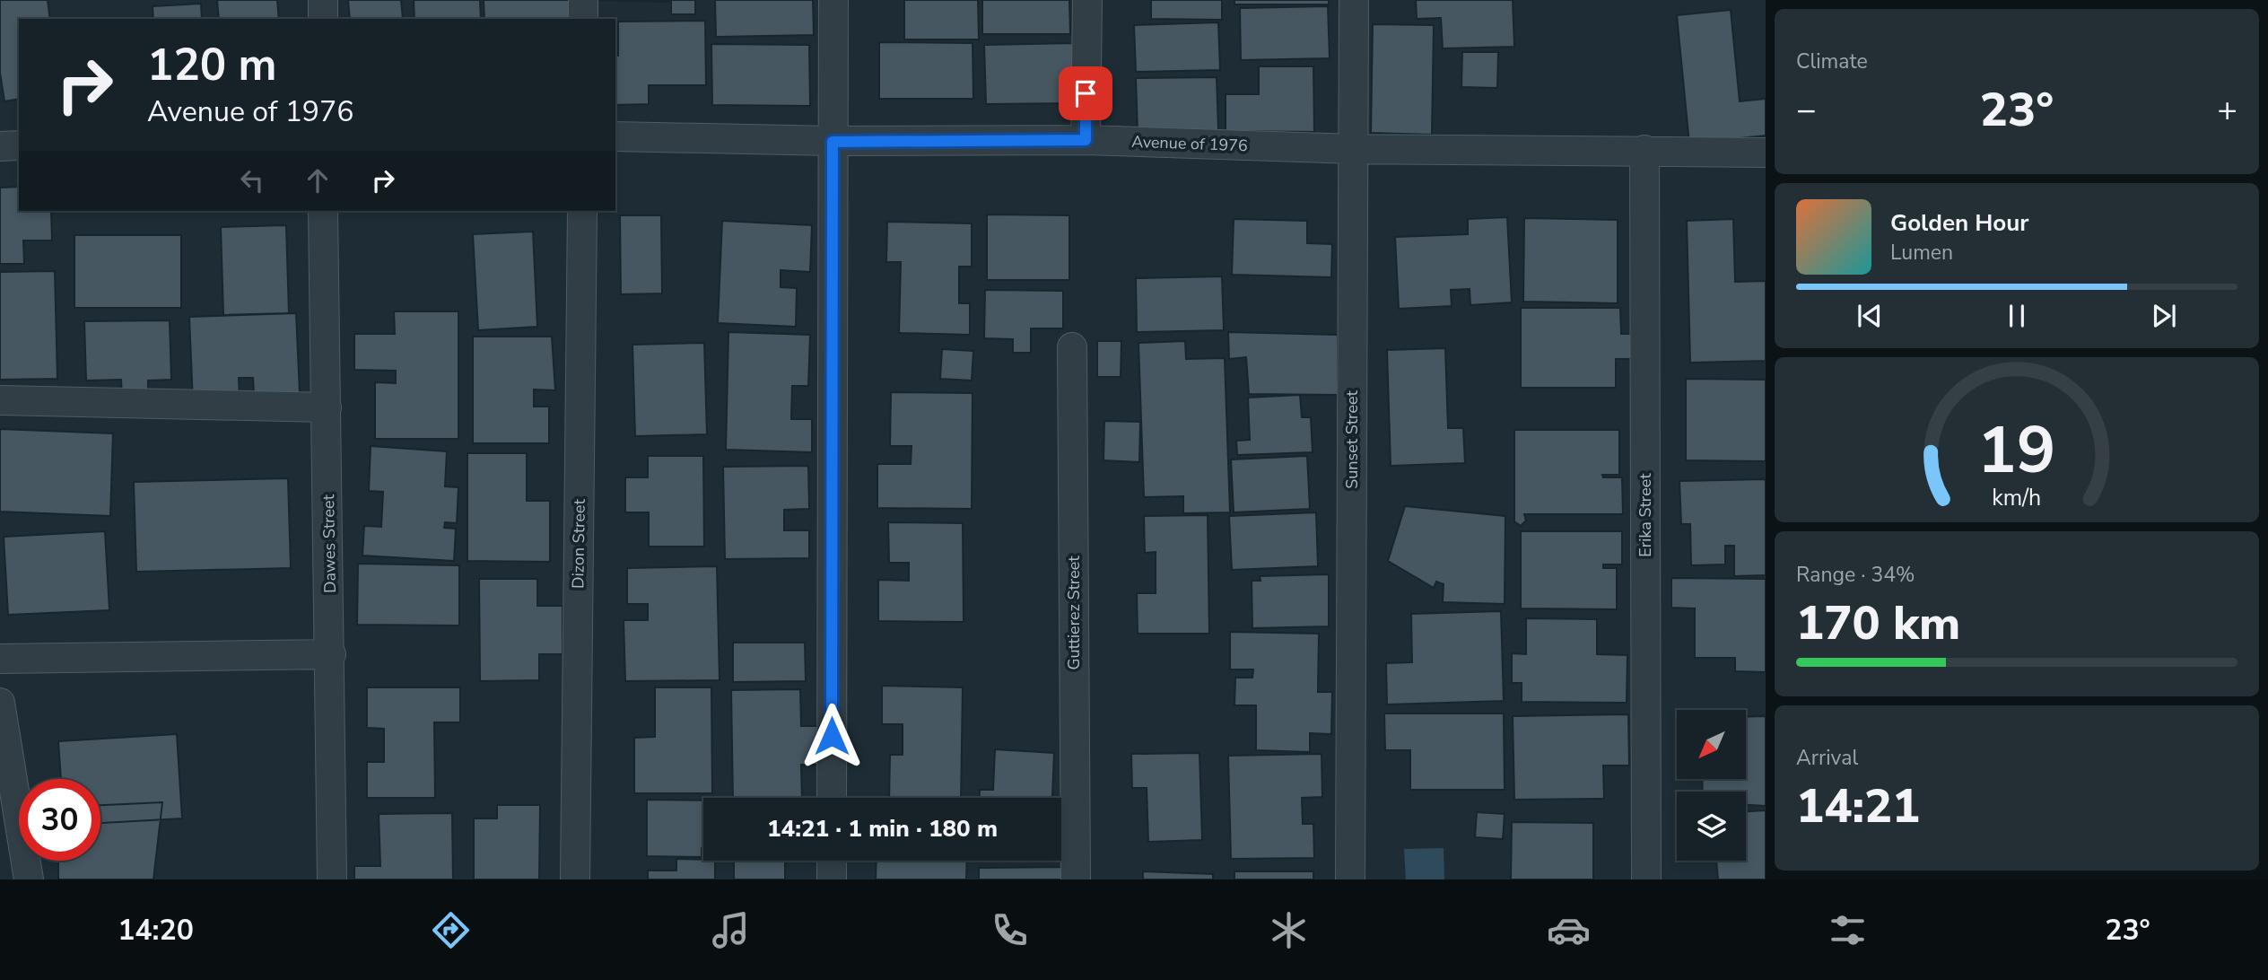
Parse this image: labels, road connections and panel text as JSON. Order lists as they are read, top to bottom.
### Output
{
  "streets": {
    "street": [
      "Avenue of 1976",
      "Sunset Street",
      "Erika Street",
      "Dawes Street",
      "Dizon Street",
      "Guttierez Street"
    ]
  },
  "crossings": [
    ["Avenue of 1976", "Sunset Street"],
    ["Avenue of 1976", "Erika Street"]
  ],
  "north": "bottom left",
  "page": {
    "tile": [
      "Climate",
      ["Range · 34%", "170 km"],
      ["Arrival", "14:21"]
    ],
    "turn": ["120 m", "Avenue of 1976"],
    "heat": ["−", "23°", "+"],
    "song": ["Golden Hour", "Lumen"],
    "limit": "30",
    "trip": "14:21 · 1 min · 180 m",
    "tabs": ["14:20", "23°"],
    "gauge": ["19", "km/h"]
  }
}
